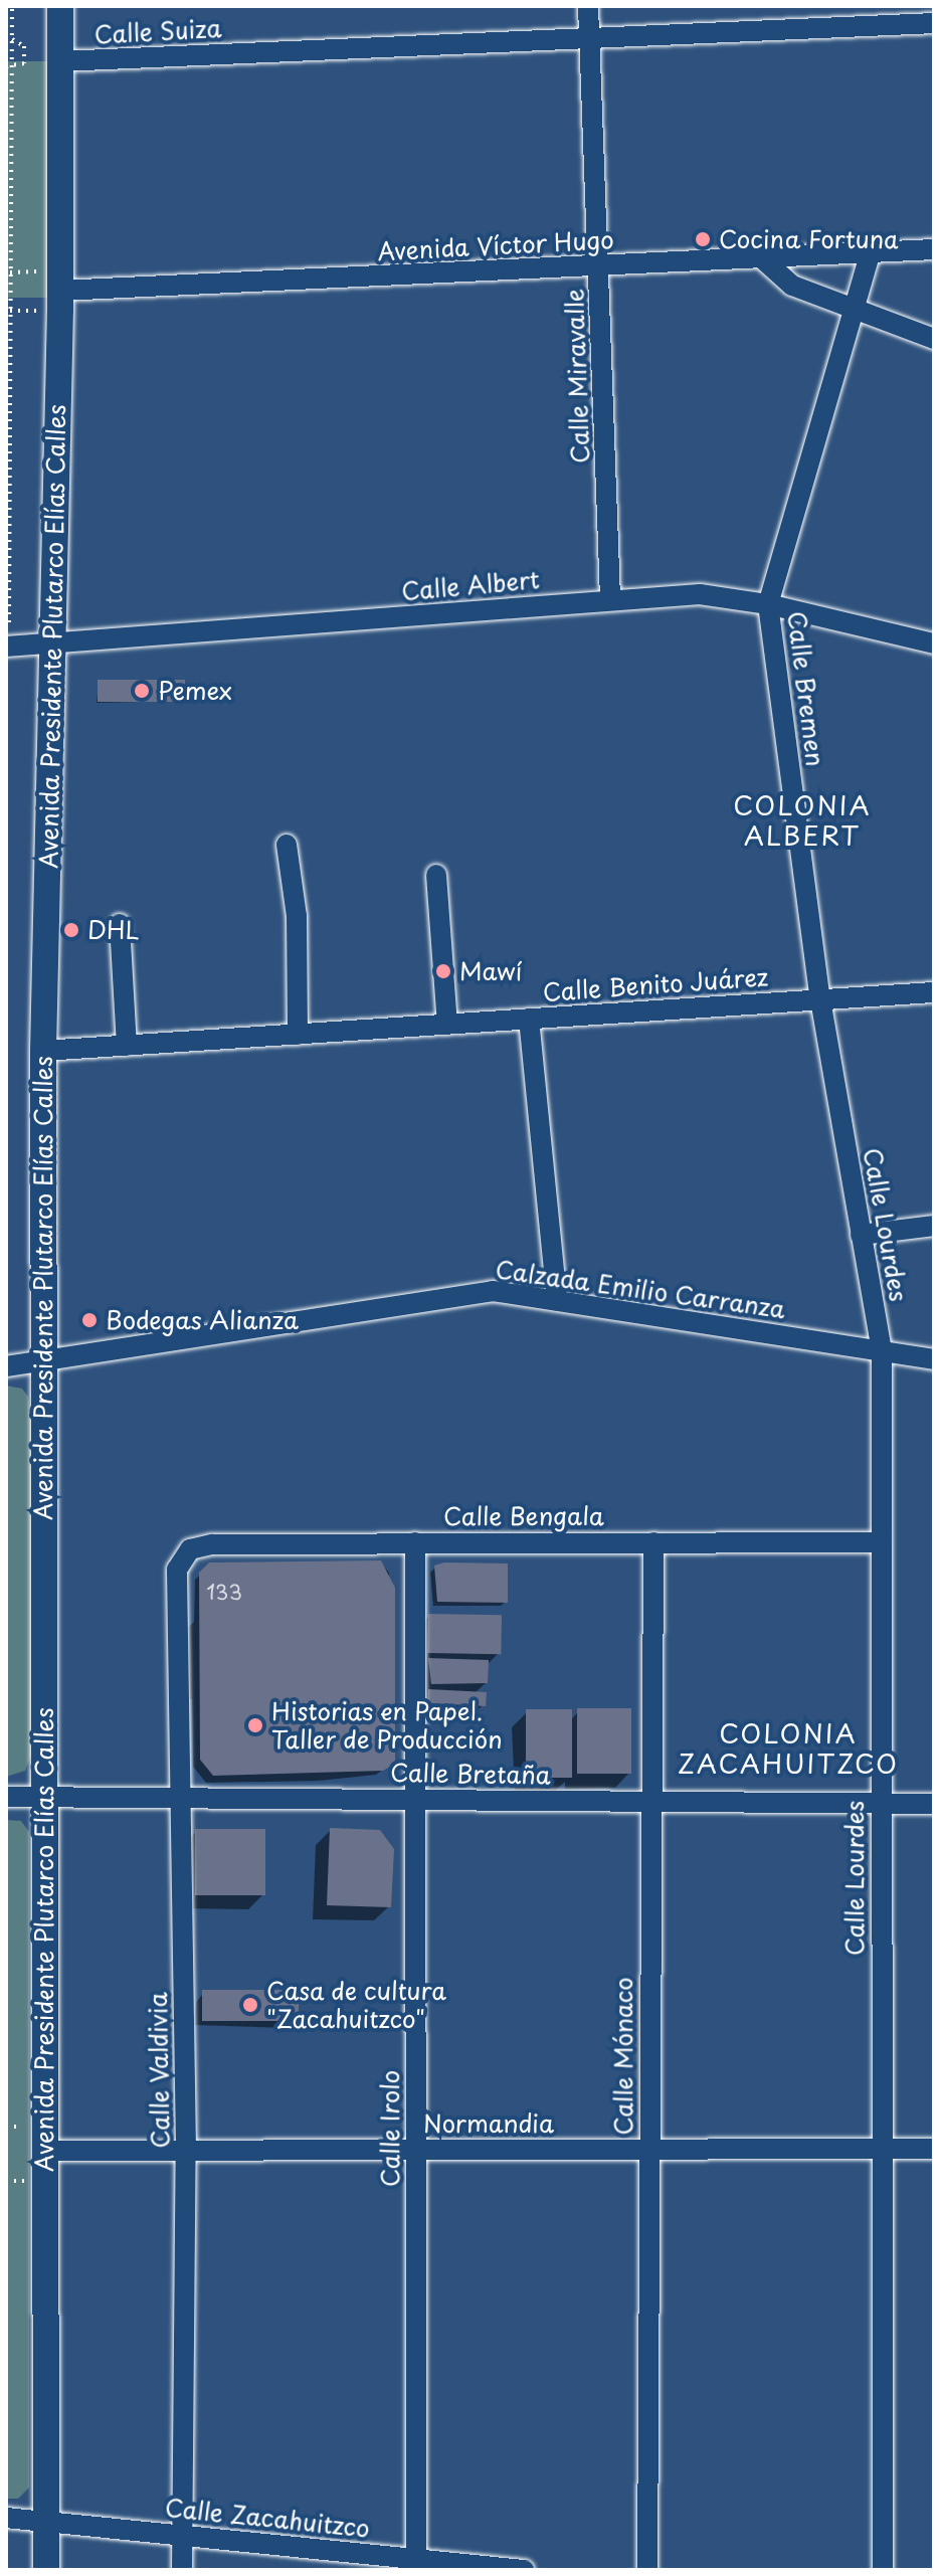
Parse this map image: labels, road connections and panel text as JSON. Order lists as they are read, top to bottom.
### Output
{
  "streets": {
    "main road": ["Avenida Presidente Plutarco Elías Calles"],
    "street": [
      "Calle Suiza",
      "Avenida Víctor Hugo",
      "Calle Miravalle",
      "Calle Albert",
      "Calle Bremen",
      "Calle Benito Juárez",
      "Calle Lourdes",
      "Calzada Emilio Carranza",
      "Calle Bengala",
      "Calle Bretaña",
      "Calle Mónaco",
      "Calle Valdivia",
      "Normandia",
      "Calle Irolo",
      "Calle Zacahuitzco"
    ]
  },
  "crossings": [
    ["Calle Suiza", "Calle Miravalle"],
    ["Calle Suiza", "Avenida Presidente Plutarco Elías Calles"],
    ["Avenida Víctor Hugo", "Calle Miravalle"],
    ["Avenida Víctor Hugo", "Avenida Presidente Plutarco Elías Calles"],
    ["Avenida Víctor Hugo", "Calle Bremen"],
    ["Calle Miravalle", "Calle Albert"],
    ["Calle Albert", "Avenida Presidente Plutarco Elías Calles"],
    ["Calle Albert", "Calle Bremen"],
    ["Avenida Presidente Plutarco Elías Calles", "Calle Benito Juárez"],
    ["Avenida Presidente Plutarco Elías Calles", "Calzada Emilio Carranza"],
    ["Avenida Presidente Plutarco Elías Calles", "Calle Bretaña"],
    ["Avenida Presidente Plutarco Elías Calles", "Normandia"],
    ["Avenida Presidente Plutarco Elías Calles", "Calle Zacahuitzco"],
    ["Calle Bremen", "Calle Benito Juárez"],
    ["Calle Bremen", "Calle Lourdes"],
    ["Calle Benito Juárez", "Calle Lourdes"],
    ["Calle Lourdes", "Calzada Emilio Carranza"],
    ["Calle Lourdes", "Calle Bengala"],
    ["Calle Lourdes", "Calle Bretaña"],
    ["Calle Lourdes", "Normandia"],
    ["Calle Bengala", "Calle Mónaco"],
    ["Calle Bengala", "Calle Valdivia"],
    ["Calle Bengala", "Calle Irolo"],
    ["Calle Bretaña", "Calle Mónaco"],
    ["Calle Bretaña", "Calle Valdivia"],
    ["Calle Bretaña", "Calle Irolo"],
    ["Calle Mónaco", "Normandia"],
    ["Calle Valdivia", "Normandia"],
    ["Calle Valdivia", "Calle Zacahuitzco"],
    ["Normandia", "Calle Irolo"],
    ["Calle Irolo", "Calle Zacahuitzco"]
  ],
  "districts": ["COLONIA ALBERT", "COLONIA ZACAHUITZCO"],
  "places": [
    "Cocina Fortuna",
    "Pemex",
    "DHL",
    "Mawí",
    "Bodegas Alianza",
    "Historias en Papel. Taller de Producción",
    "Casa de cultura \"Zacahuitzco\""
  ],
  "house_numbers": ["133"]
}
